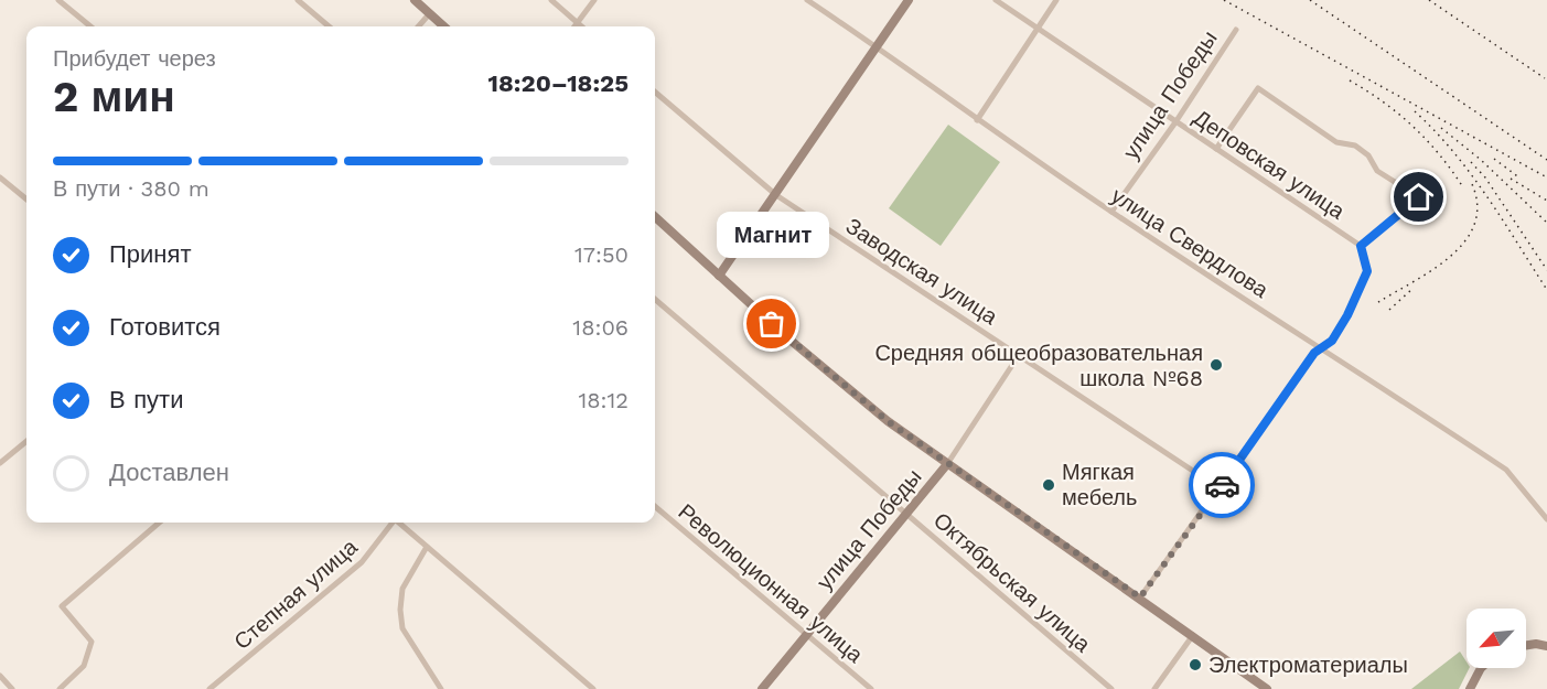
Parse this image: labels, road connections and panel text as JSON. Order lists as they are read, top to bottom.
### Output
{
  "streets": {
    "street": [
      "улица Победы",
      "Деповская улица",
      "улица Свердлова",
      "Заводская улица",
      "Октябрьская улица",
      "Революционная улица",
      "Степная улица"
    ]
  },
  "crossings": [
    ["улица Победы", "Деповская улица"],
    ["улица Победы", "улица Свердлова"],
    ["улица Победы", "Заводская улица"],
    ["улица Победы", "Октябрьская улица"],
    ["улица Победы", "Революционная улица"]
  ],
  "places": [
    "Магнит",
    "Средняя общеобразовательная школа №68",
    "Мягкая мебель",
    "Электроматериалы"
  ],
  "north": "bottom left",
  "page": {
    "heading": ["2 мин", "Прибудет через", "18:20–18:25"],
    "bar": "В пути · 380 m",
    "bubble": "Магнит",
    "list": [
      ["Принят", "17:50"],
      ["Готовится", "18:06"],
      ["В пути", "18:12"],
      "Доставлен"
    ]
  }
}
